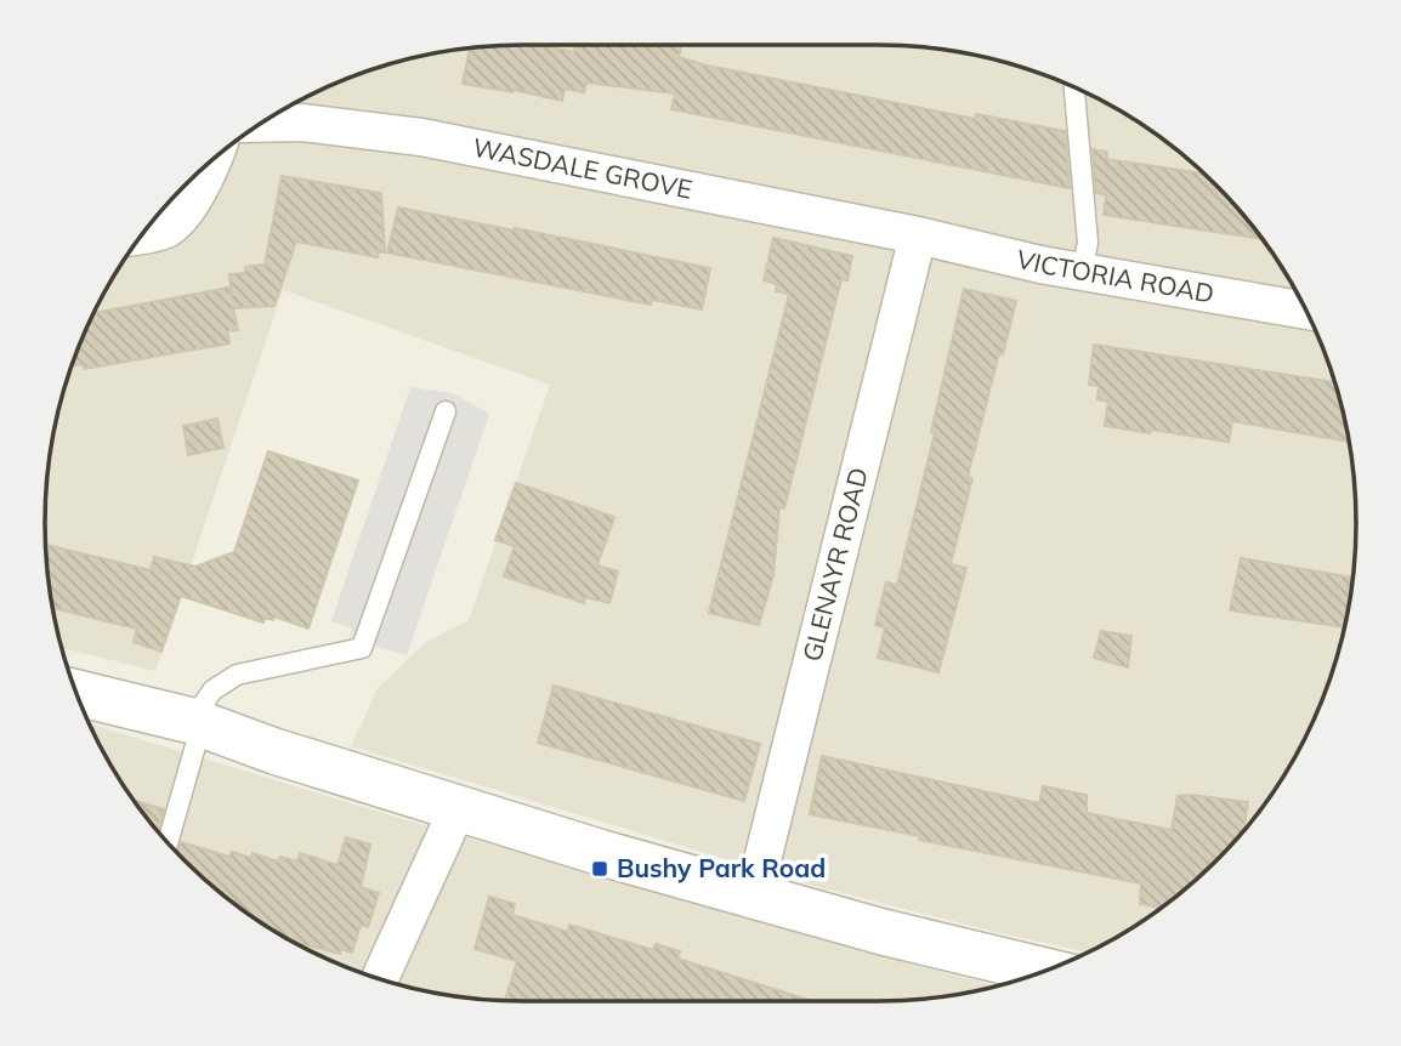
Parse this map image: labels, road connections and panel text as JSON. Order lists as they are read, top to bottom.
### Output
{
  "streets": {
    "street": ["WASDALE GROVE", "VICTORIA ROAD", "GLENAYR ROAD"]
  },
  "crossings": [
    ["WASDALE GROVE", "VICTORIA ROAD"],
    ["WASDALE GROVE", "GLENAYR ROAD"],
    ["VICTORIA ROAD", "GLENAYR ROAD"]
  ],
  "places": {
    "transit": ["Bushy Park Road"]
  }
}
